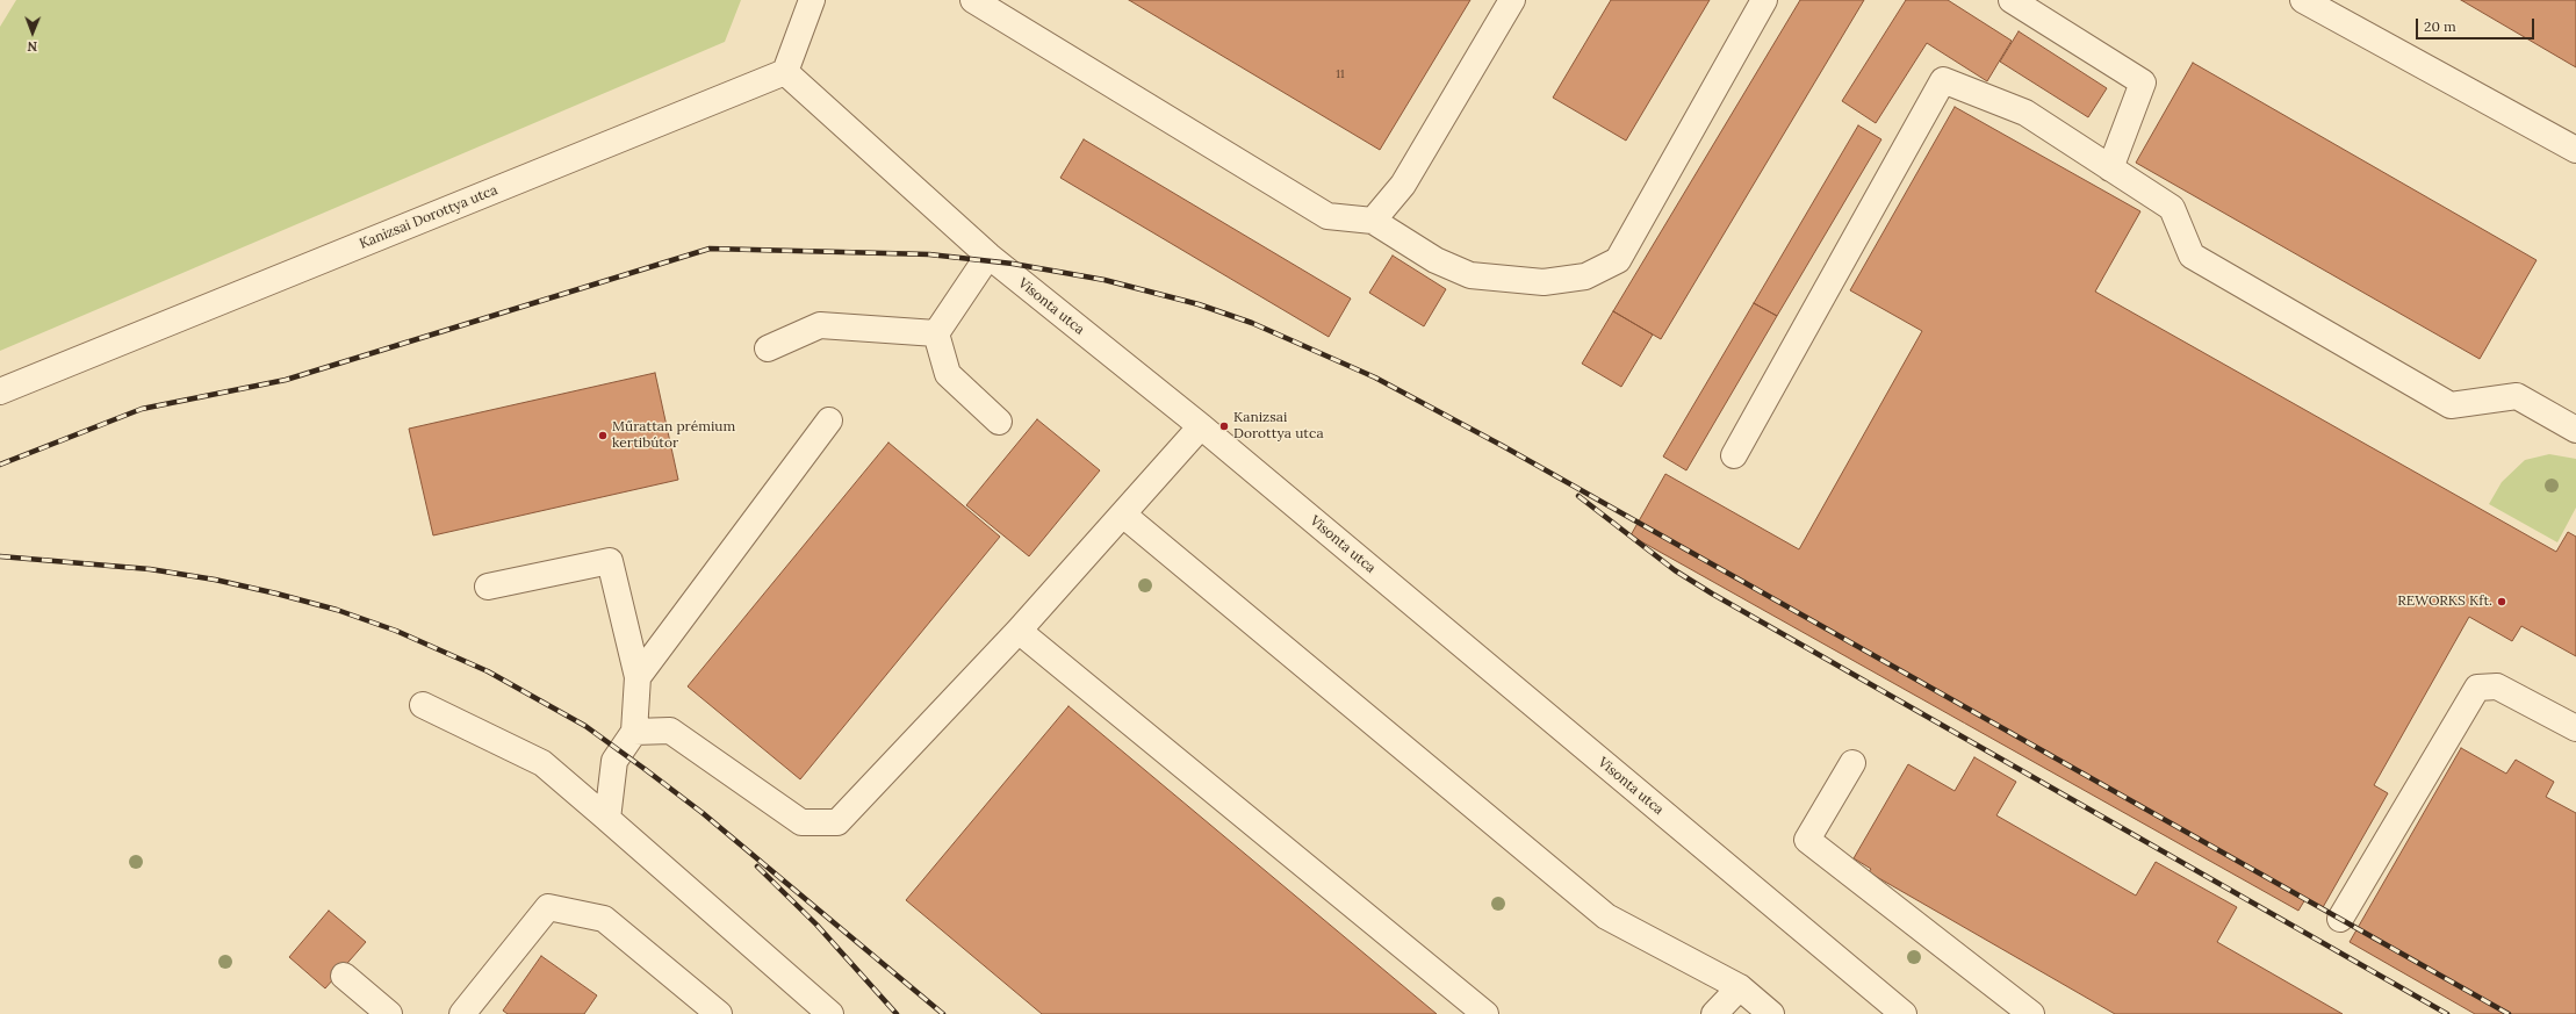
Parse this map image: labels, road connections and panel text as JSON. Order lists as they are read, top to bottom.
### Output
{
  "streets": {
    "street": ["Kanizsai Dorottya utca", "Visonta utca"]
  },
  "crossings": [
    ["Kanizsai Dorottya utca", "Visonta utca"]
  ],
  "places": ["Kanizsai Dorottya utca", "Műrattan prémium kertibútor", "REWORKS Kft."],
  "house_numbers": ["11"],
  "scale_bar": "20 m",
  "north": "bottom"
}
